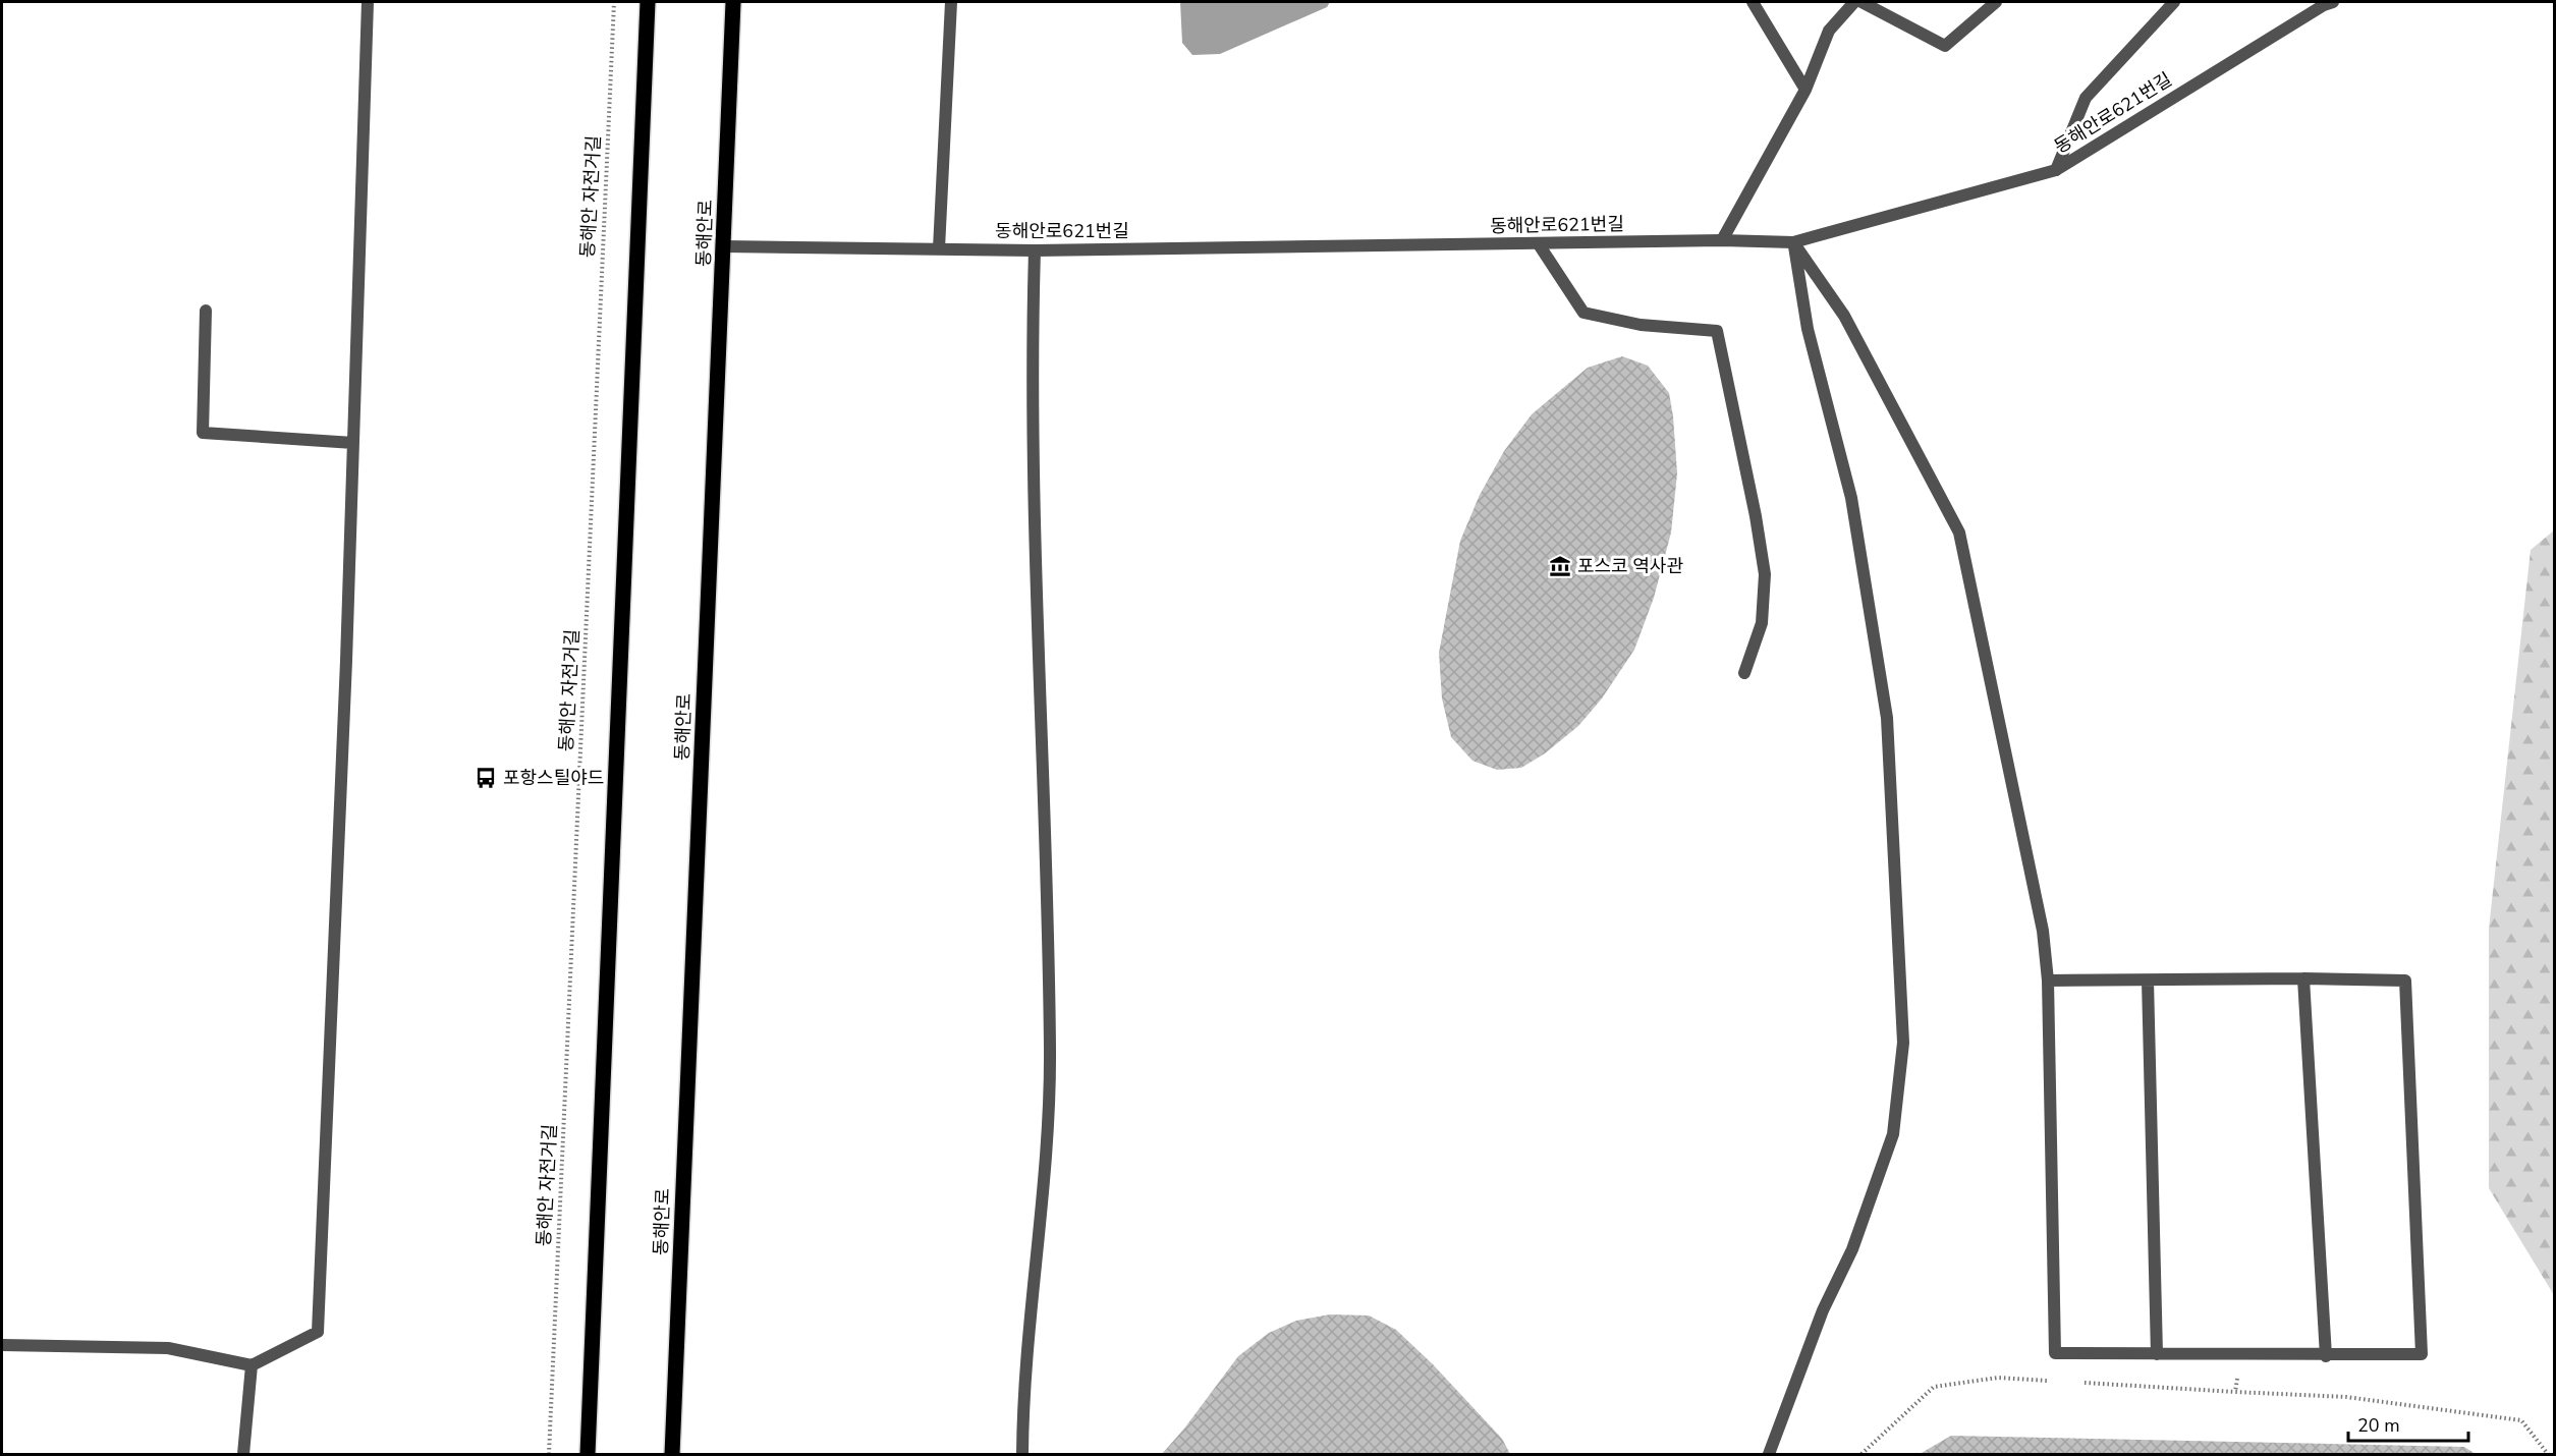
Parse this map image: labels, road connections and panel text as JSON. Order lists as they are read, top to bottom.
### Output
{
  "streets": {
    "main road": ["동해안로"],
    "street": ["동해안로621번길"],
    "path": ["동해안 자전거길"]
  },
  "crossings": [
    ["동해안로621번길", "동해안로"]
  ],
  "places": {
    "museum": ["포스코 역사관"],
    "bus stop": ["포항스틸야드"]
  },
  "scale_bar": "20 m"
}
